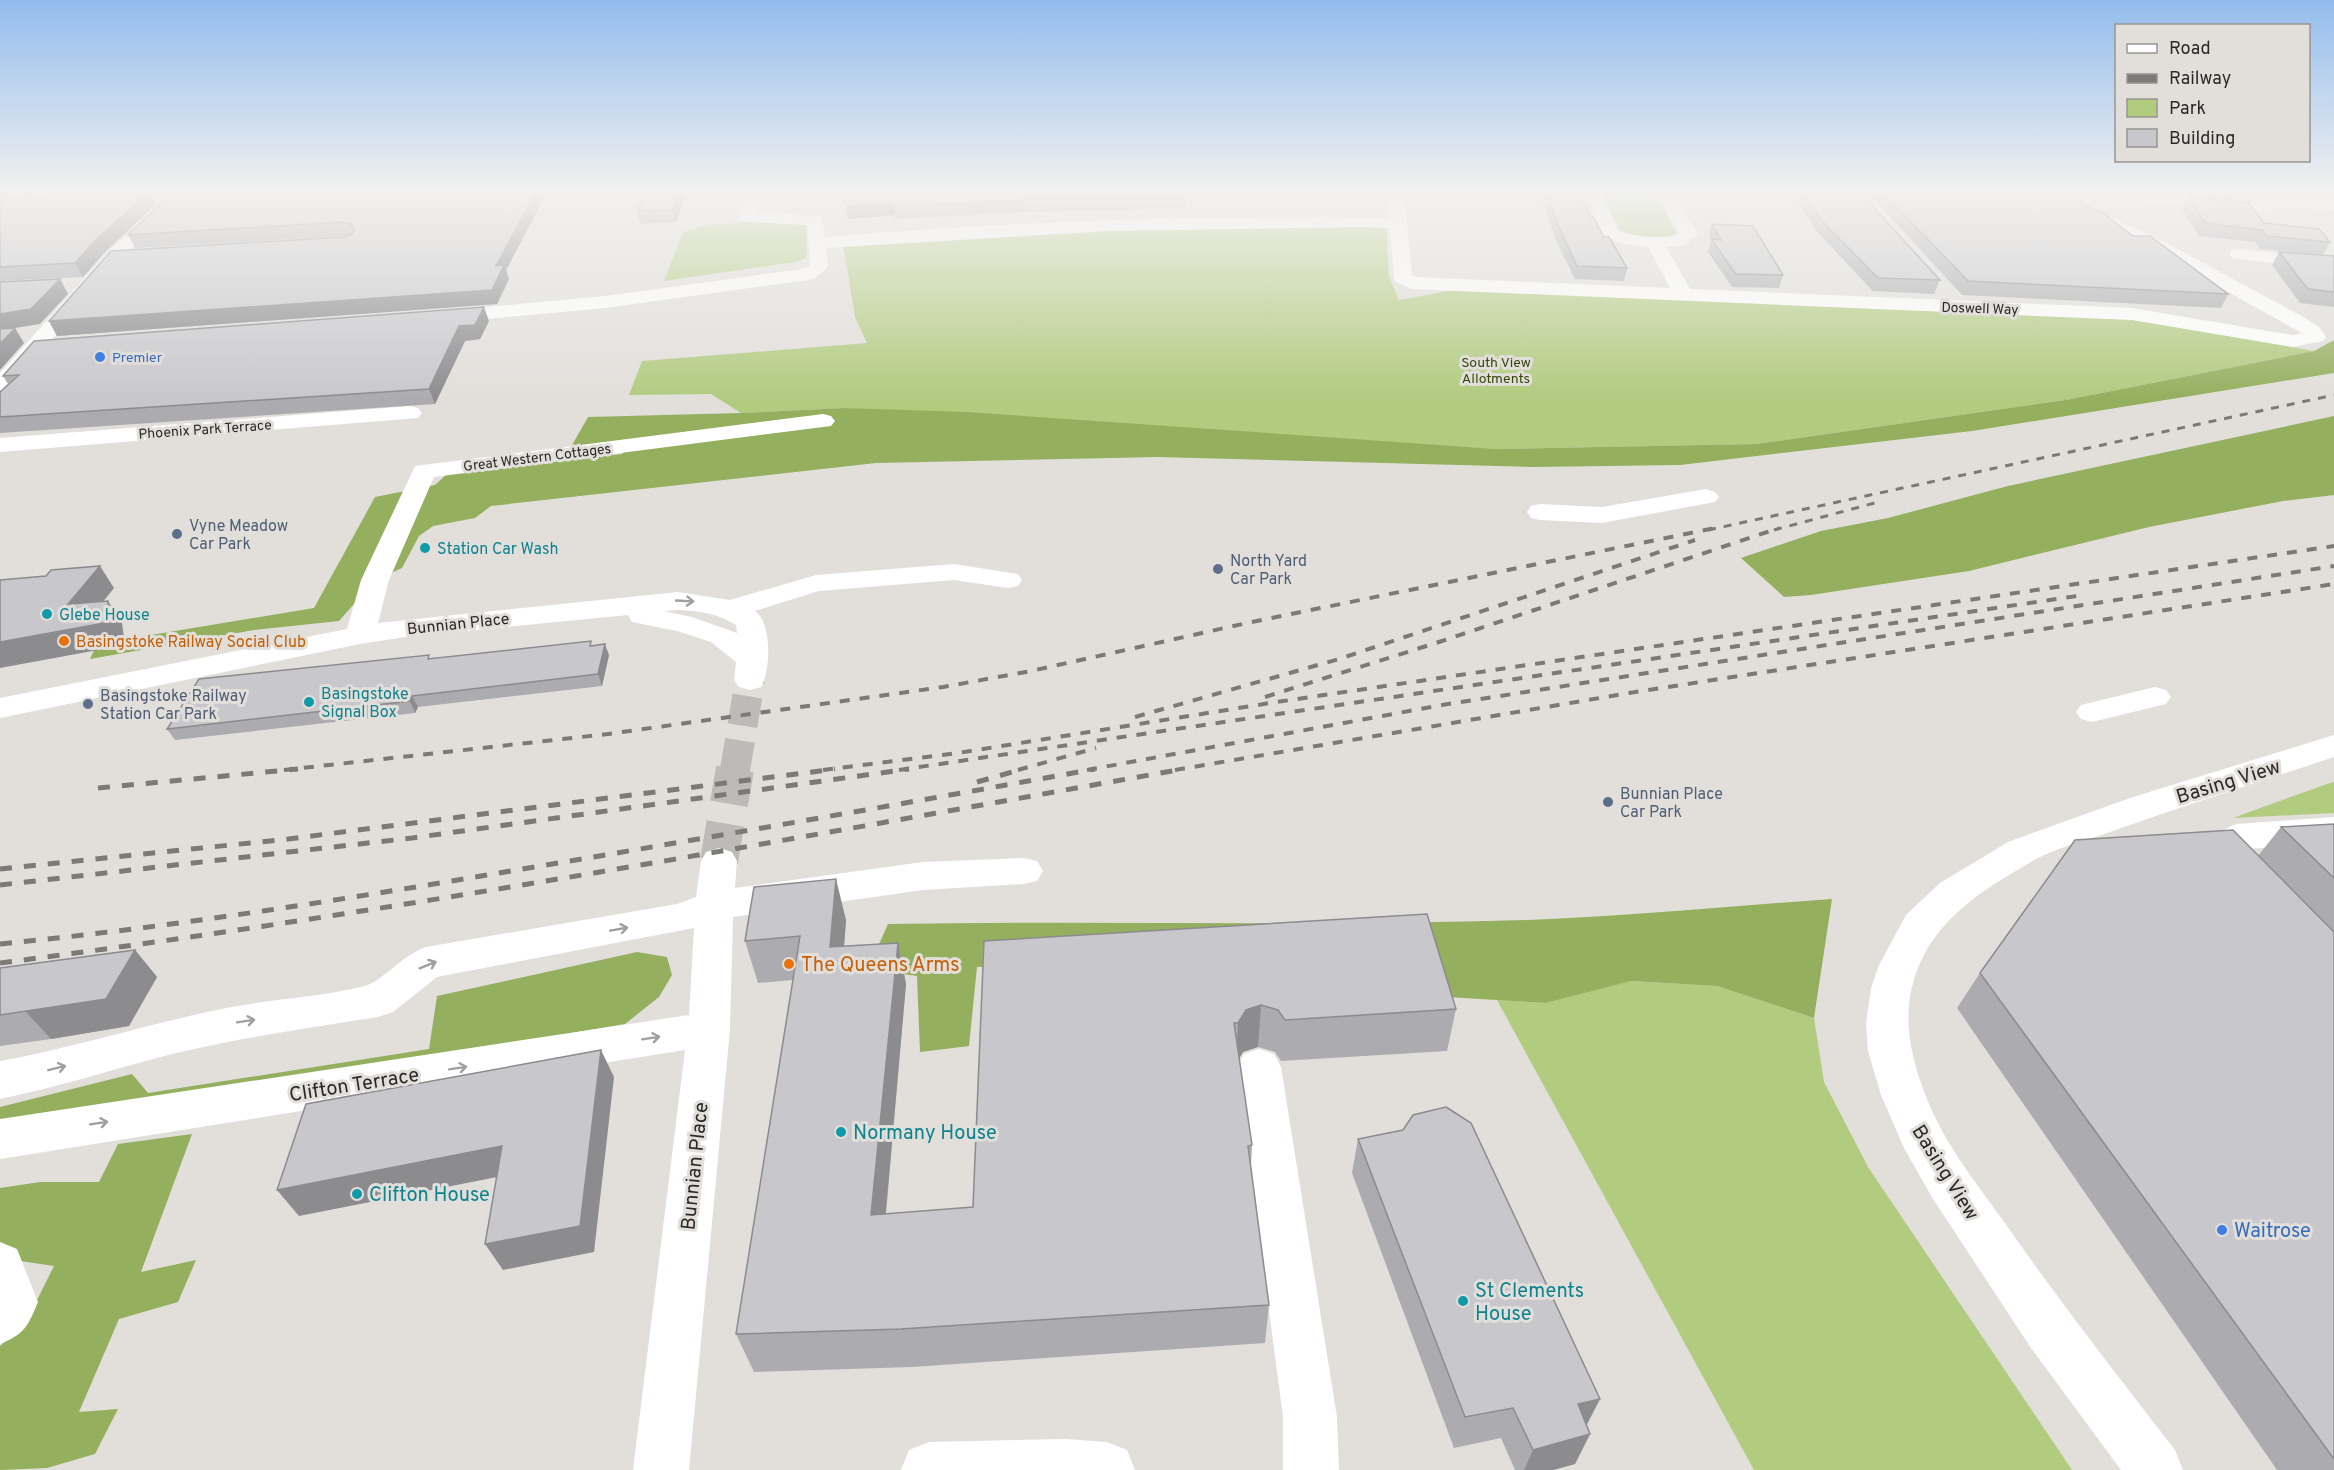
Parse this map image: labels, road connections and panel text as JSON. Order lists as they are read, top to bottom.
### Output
{
  "streets": {
    "street": [
      "Doswell Way",
      "Phoenix Park Terrace",
      "Great Western Cottages",
      "Bunnian Place",
      "Basing View",
      "Clifton Terrace"
    ]
  },
  "crossings": [
    ["Great Western Cottages", "Bunnian Place"],
    ["Bunnian Place", "Clifton Terrace"]
  ],
  "parks": ["South View Allotments"],
  "places": [
    "Premier",
    "Vyne Meadow Car Park",
    "Station Car Wash",
    "North Yard Car Park",
    "Glebe House",
    "Basingstoke Railway Social Club",
    "Basingstoke Signal Box",
    "Basingstoke Railway Station Car Park",
    "Bunnian Place Car Park",
    "The Queens Arms",
    "Normany House",
    "Clifton House",
    "Waitrose",
    "St Clements House"
  ],
  "legend": [
    "Road",
    "Railway",
    "Park",
    "Building"
  ]
}
